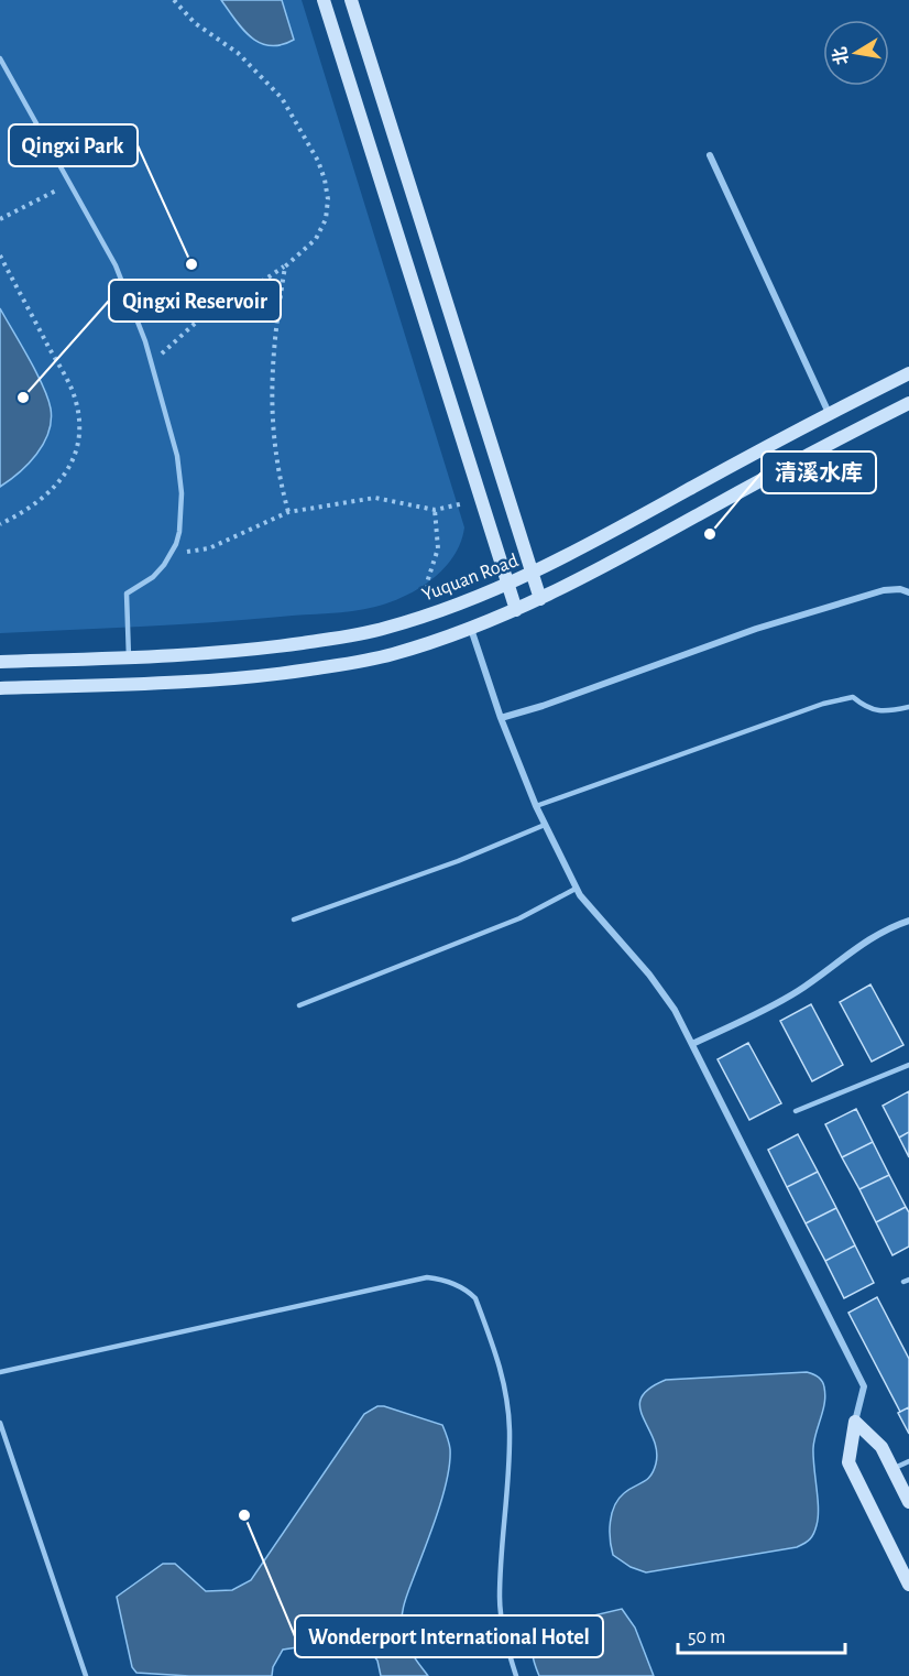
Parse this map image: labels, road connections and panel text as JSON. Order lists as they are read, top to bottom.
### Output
{
  "streets": {
    "main road": ["Yuquan Road"]
  },
  "places": [
    "Qingxi Park",
    "Qingxi Reservoir",
    "清溪水库",
    "Wonderport International Hotel"
  ],
  "scale_bar": "50 m",
  "north": "left"
}
